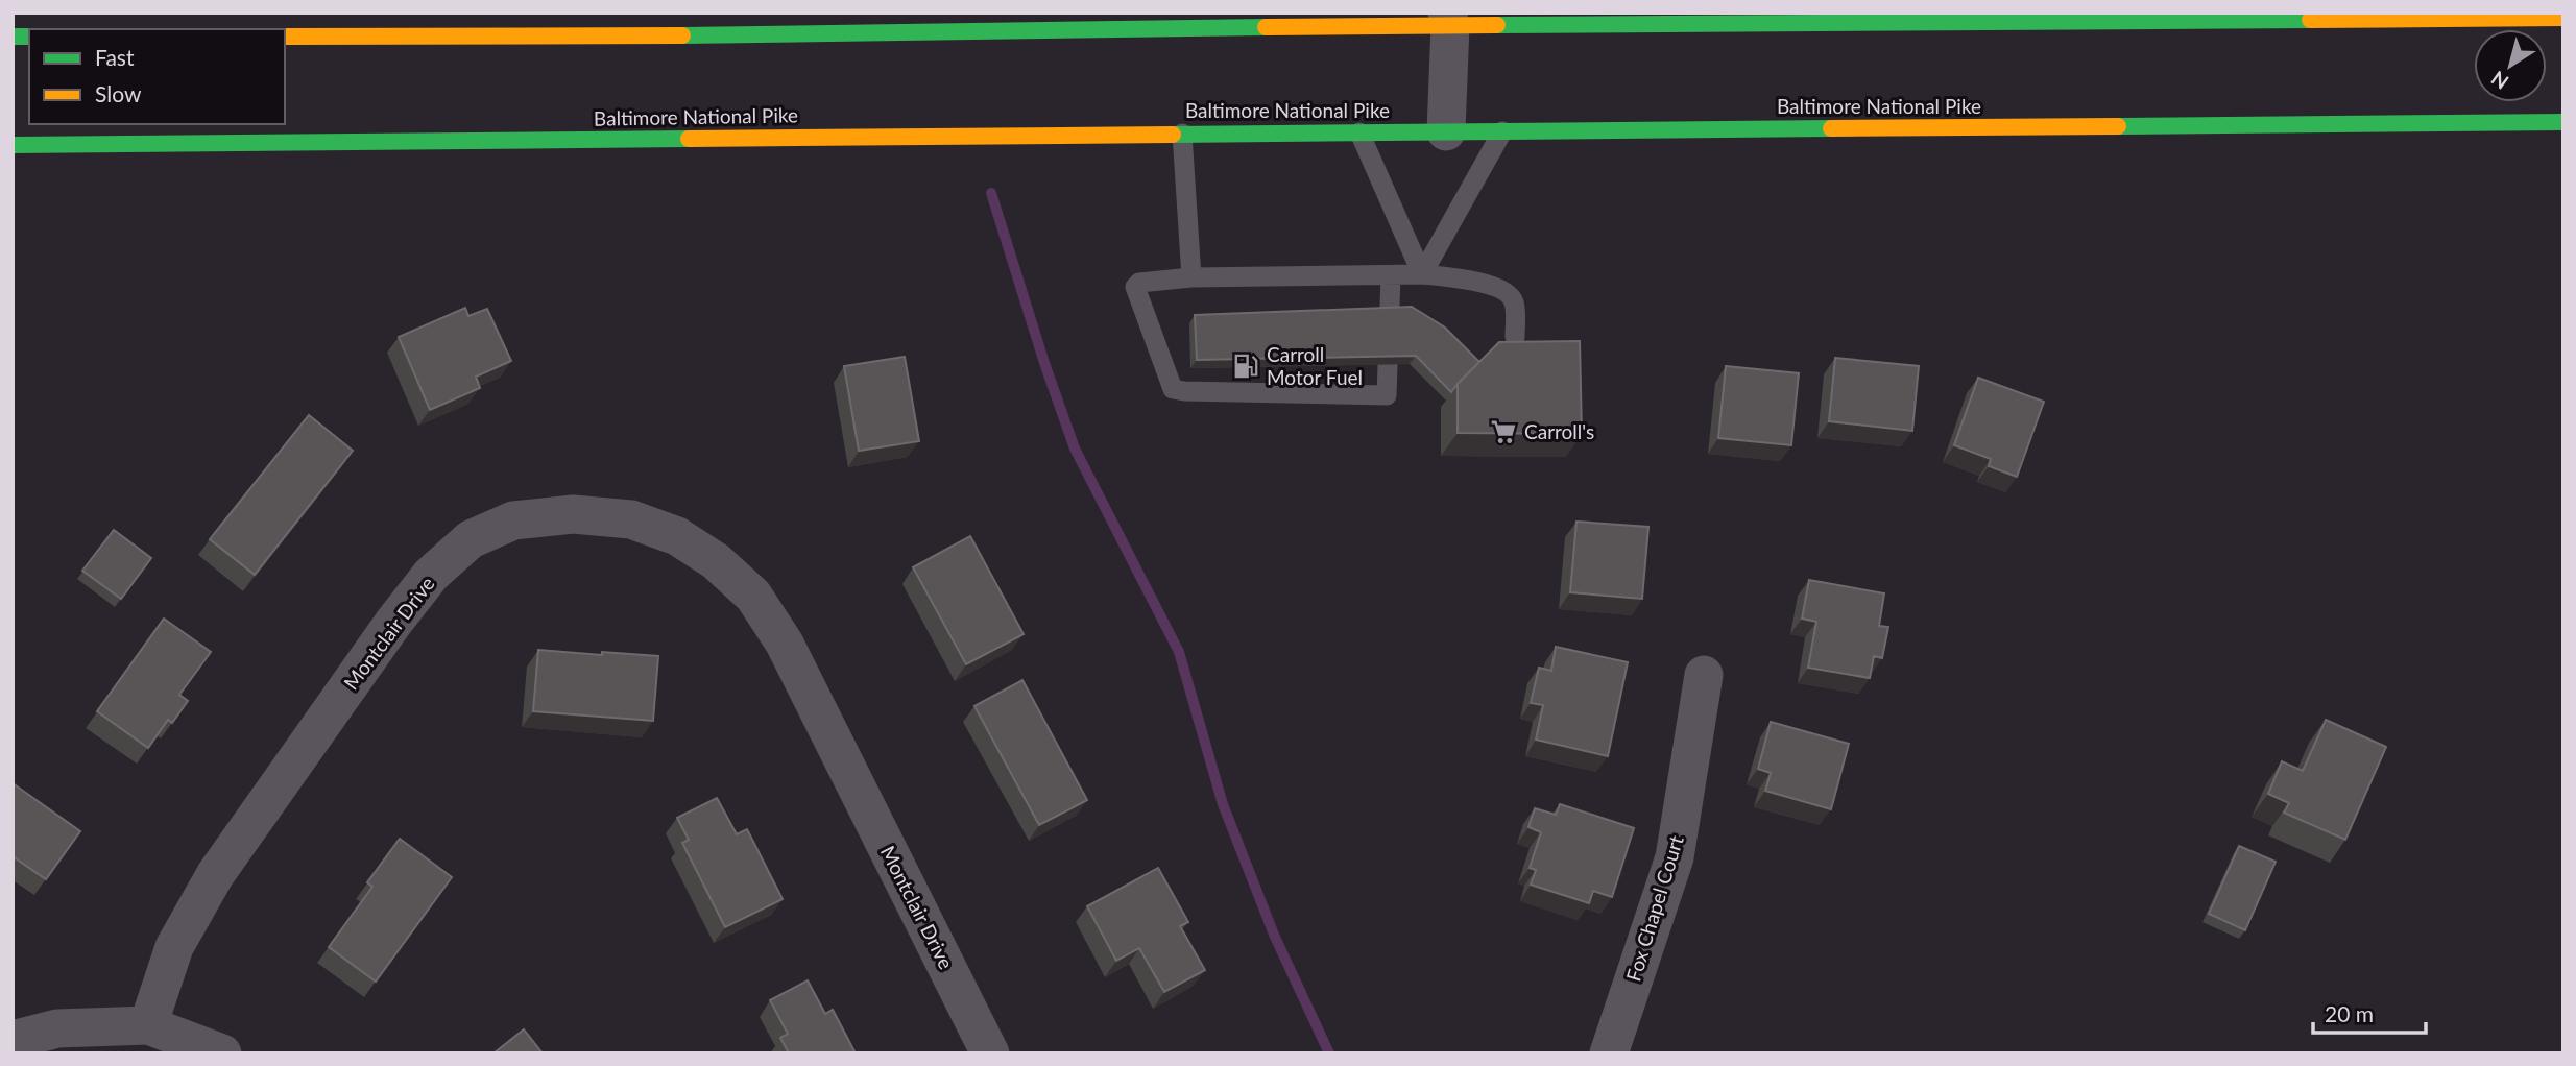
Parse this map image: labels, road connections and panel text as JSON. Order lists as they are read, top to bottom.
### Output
{
  "streets": {
    "main road": ["Baltimore National Pike"],
    "street": ["Montclair Drive", "Fox Chapel Court"]
  },
  "places": {
    "fuel station": ["Carroll Motor Fuel"],
    "supermarket": ["Carroll's"]
  },
  "legend": ["Fast", "Slow"],
  "scale_bar": "20 m",
  "north": "bottom left"
}
